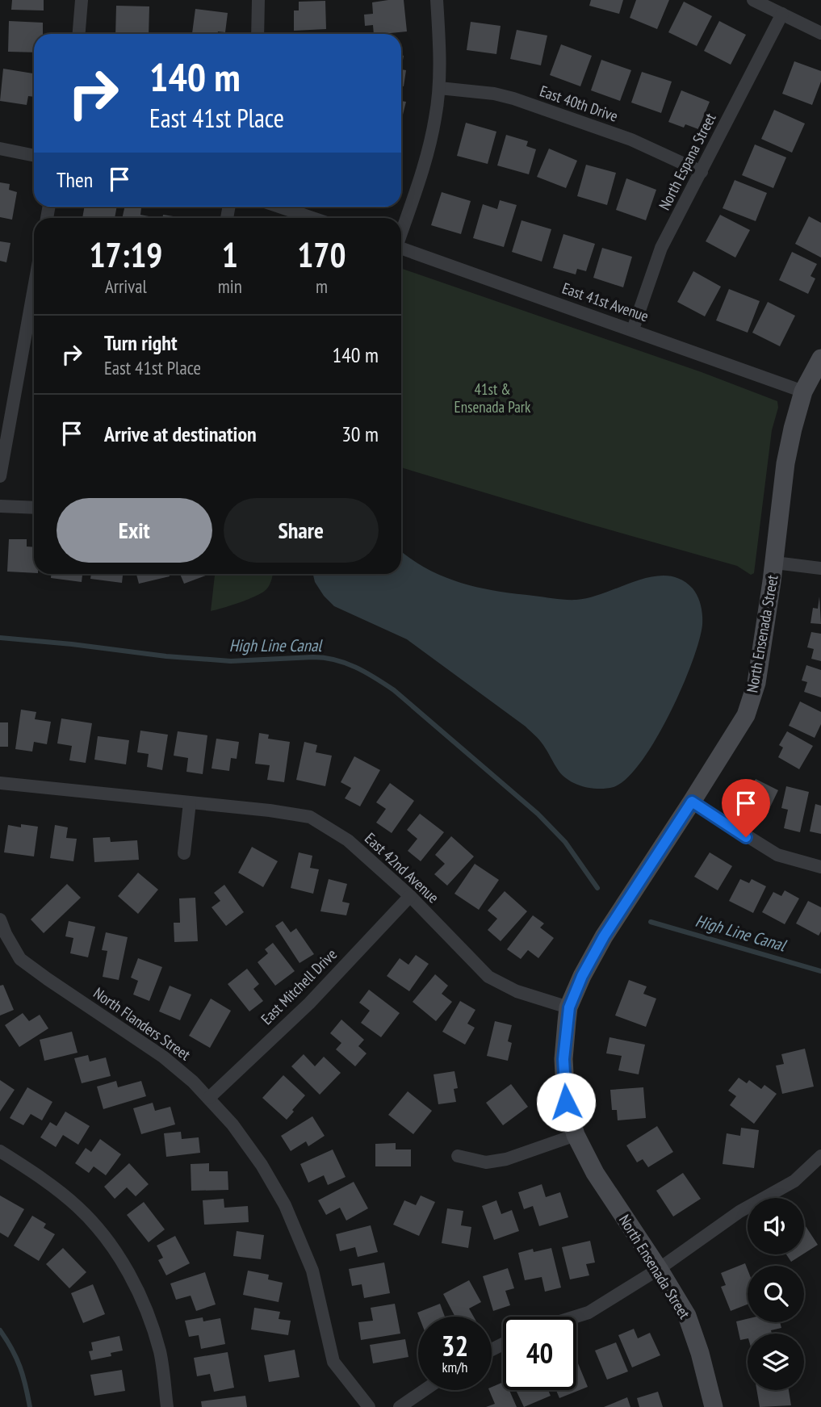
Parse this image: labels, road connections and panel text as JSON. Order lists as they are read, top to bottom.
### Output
{
  "streets": {
    "street": [
      "East 40th Drive",
      "North Espana Street",
      "East 41st Avenue",
      "North Ensenada Street",
      "East 42nd Avenue",
      "East Mitchell Drive",
      "North Flanders Street"
    ]
  },
  "crossings": [
    ["East 40th Drive", "North Espana Street"],
    ["North Espana Street", "East 41st Avenue"],
    ["East 41st Avenue", "North Ensenada Street"],
    ["North Ensenada Street", "East 42nd Avenue"],
    ["East 42nd Avenue", "East Mitchell Drive"],
    ["East Mitchell Drive", "North Flanders Street"]
  ],
  "water": ["High Line Canal"],
  "parks": ["41st & Ensenada Park"],
  "page": {
    "turn": ["140 m", "East 41st Place"],
    "then": "Then",
    "eta": [
      "17:19",
      "Arrival",
      "1",
      "min",
      "170",
      "m"
    ],
    "list": [
      {
        "name": "Turn right",
        "note": "East 41st Place",
        "value": "140 m"
      },
      {
        "name": "Arrive at destination",
        "value": "30 m"
      }
    ],
    "buttons": ["Exit", "Share"],
    "speed": "32 km/h",
    "limit": "40"
  }
}
